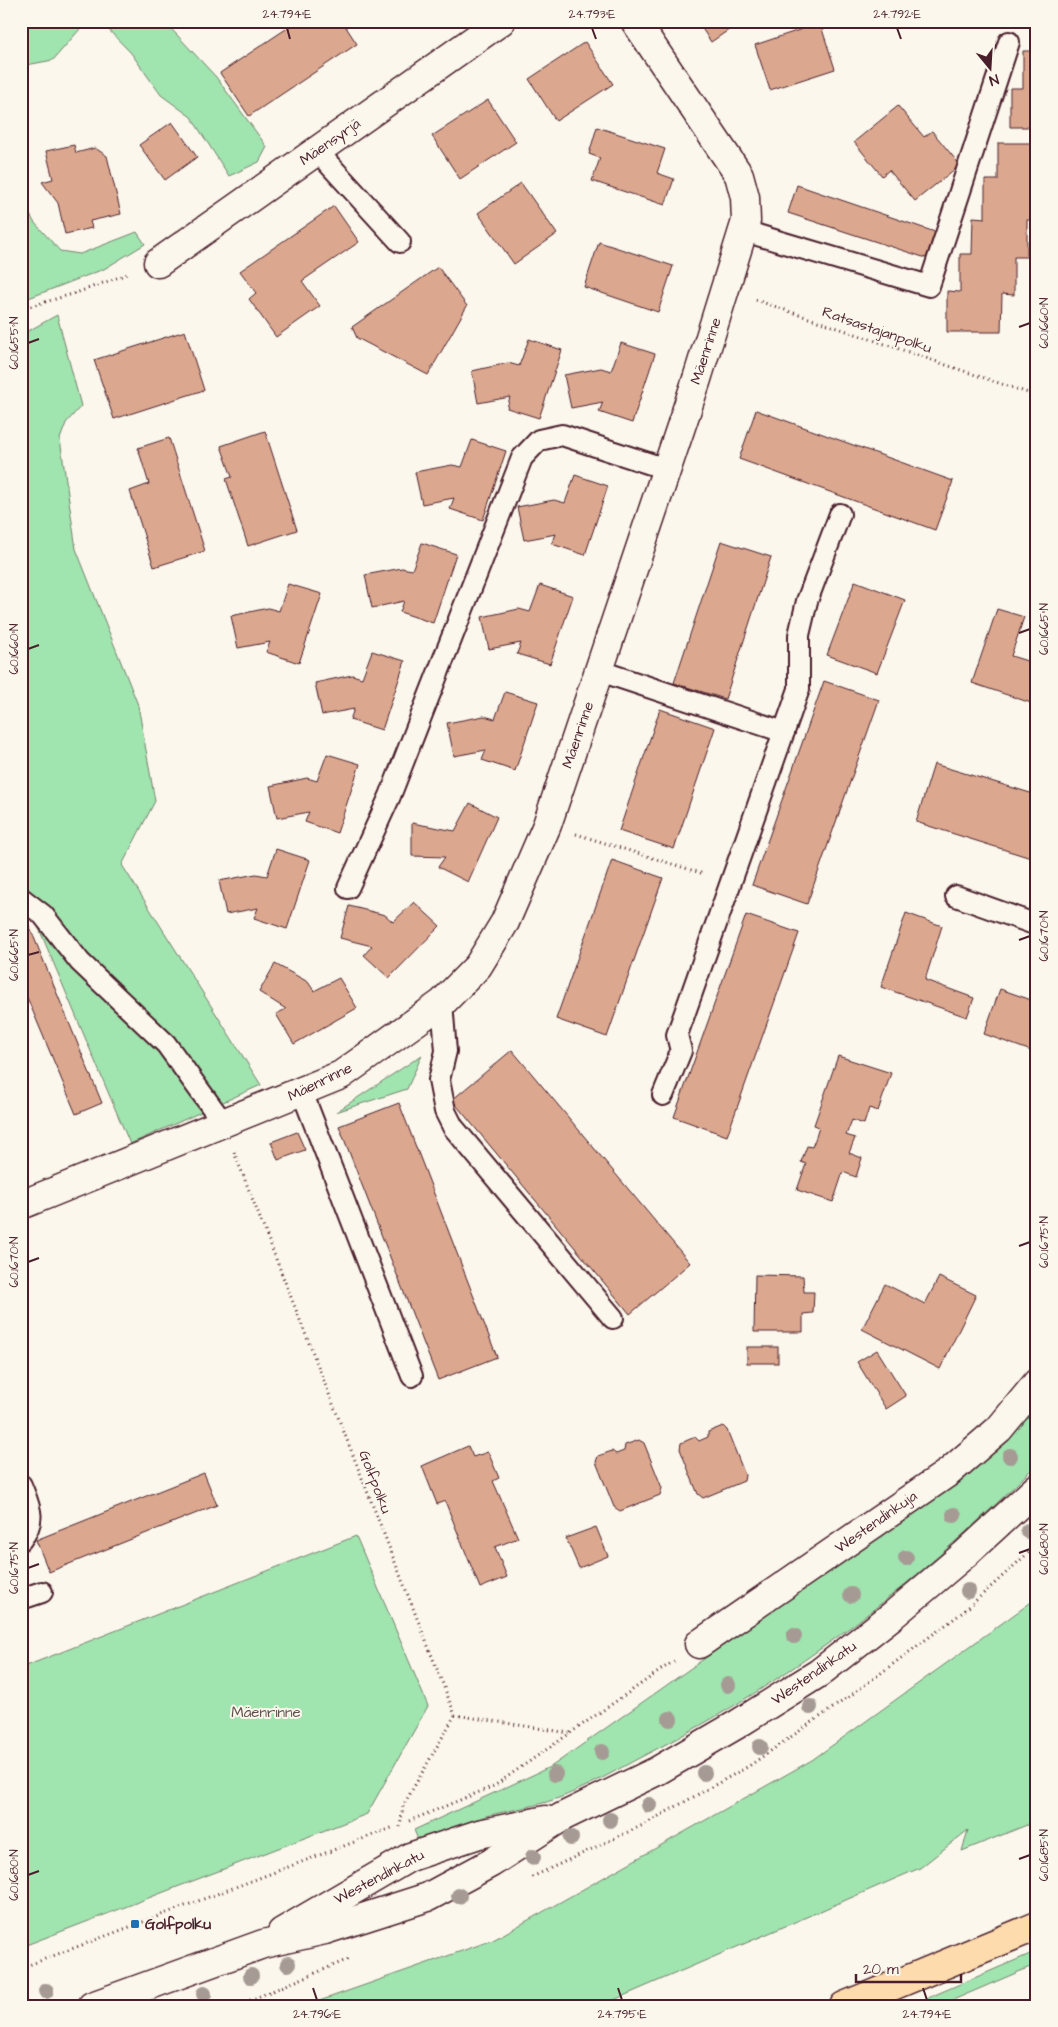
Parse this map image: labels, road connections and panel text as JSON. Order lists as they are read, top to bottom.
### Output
{
  "streets": {
    "street": [
      "Mäensyrjä",
      "Mäenrinne",
      "Westendinkuja",
      "Westendinkatu"
    ],
    "path": ["Ratsastajanpolku", "Golfpolku"]
  },
  "crossings": [
    ["Ratsastajanpolku", "Mäenrinne"]
  ],
  "parks": ["Mäenrinne"],
  "places": {
    "transit": ["Golfpolku"]
  },
  "scale_bar": "20 m",
  "north": "bottom",
  "coordinates": [
    "24.794°E",
    "24.793°E",
    "24.792°E",
    "60.1660°N",
    "60.1655°N",
    "60.1665°N",
    "60.1670°N",
    "60.1675°N",
    "60.1680°N",
    "60.1685°N",
    "24.796°E",
    "24.795°E"
  ]
}
